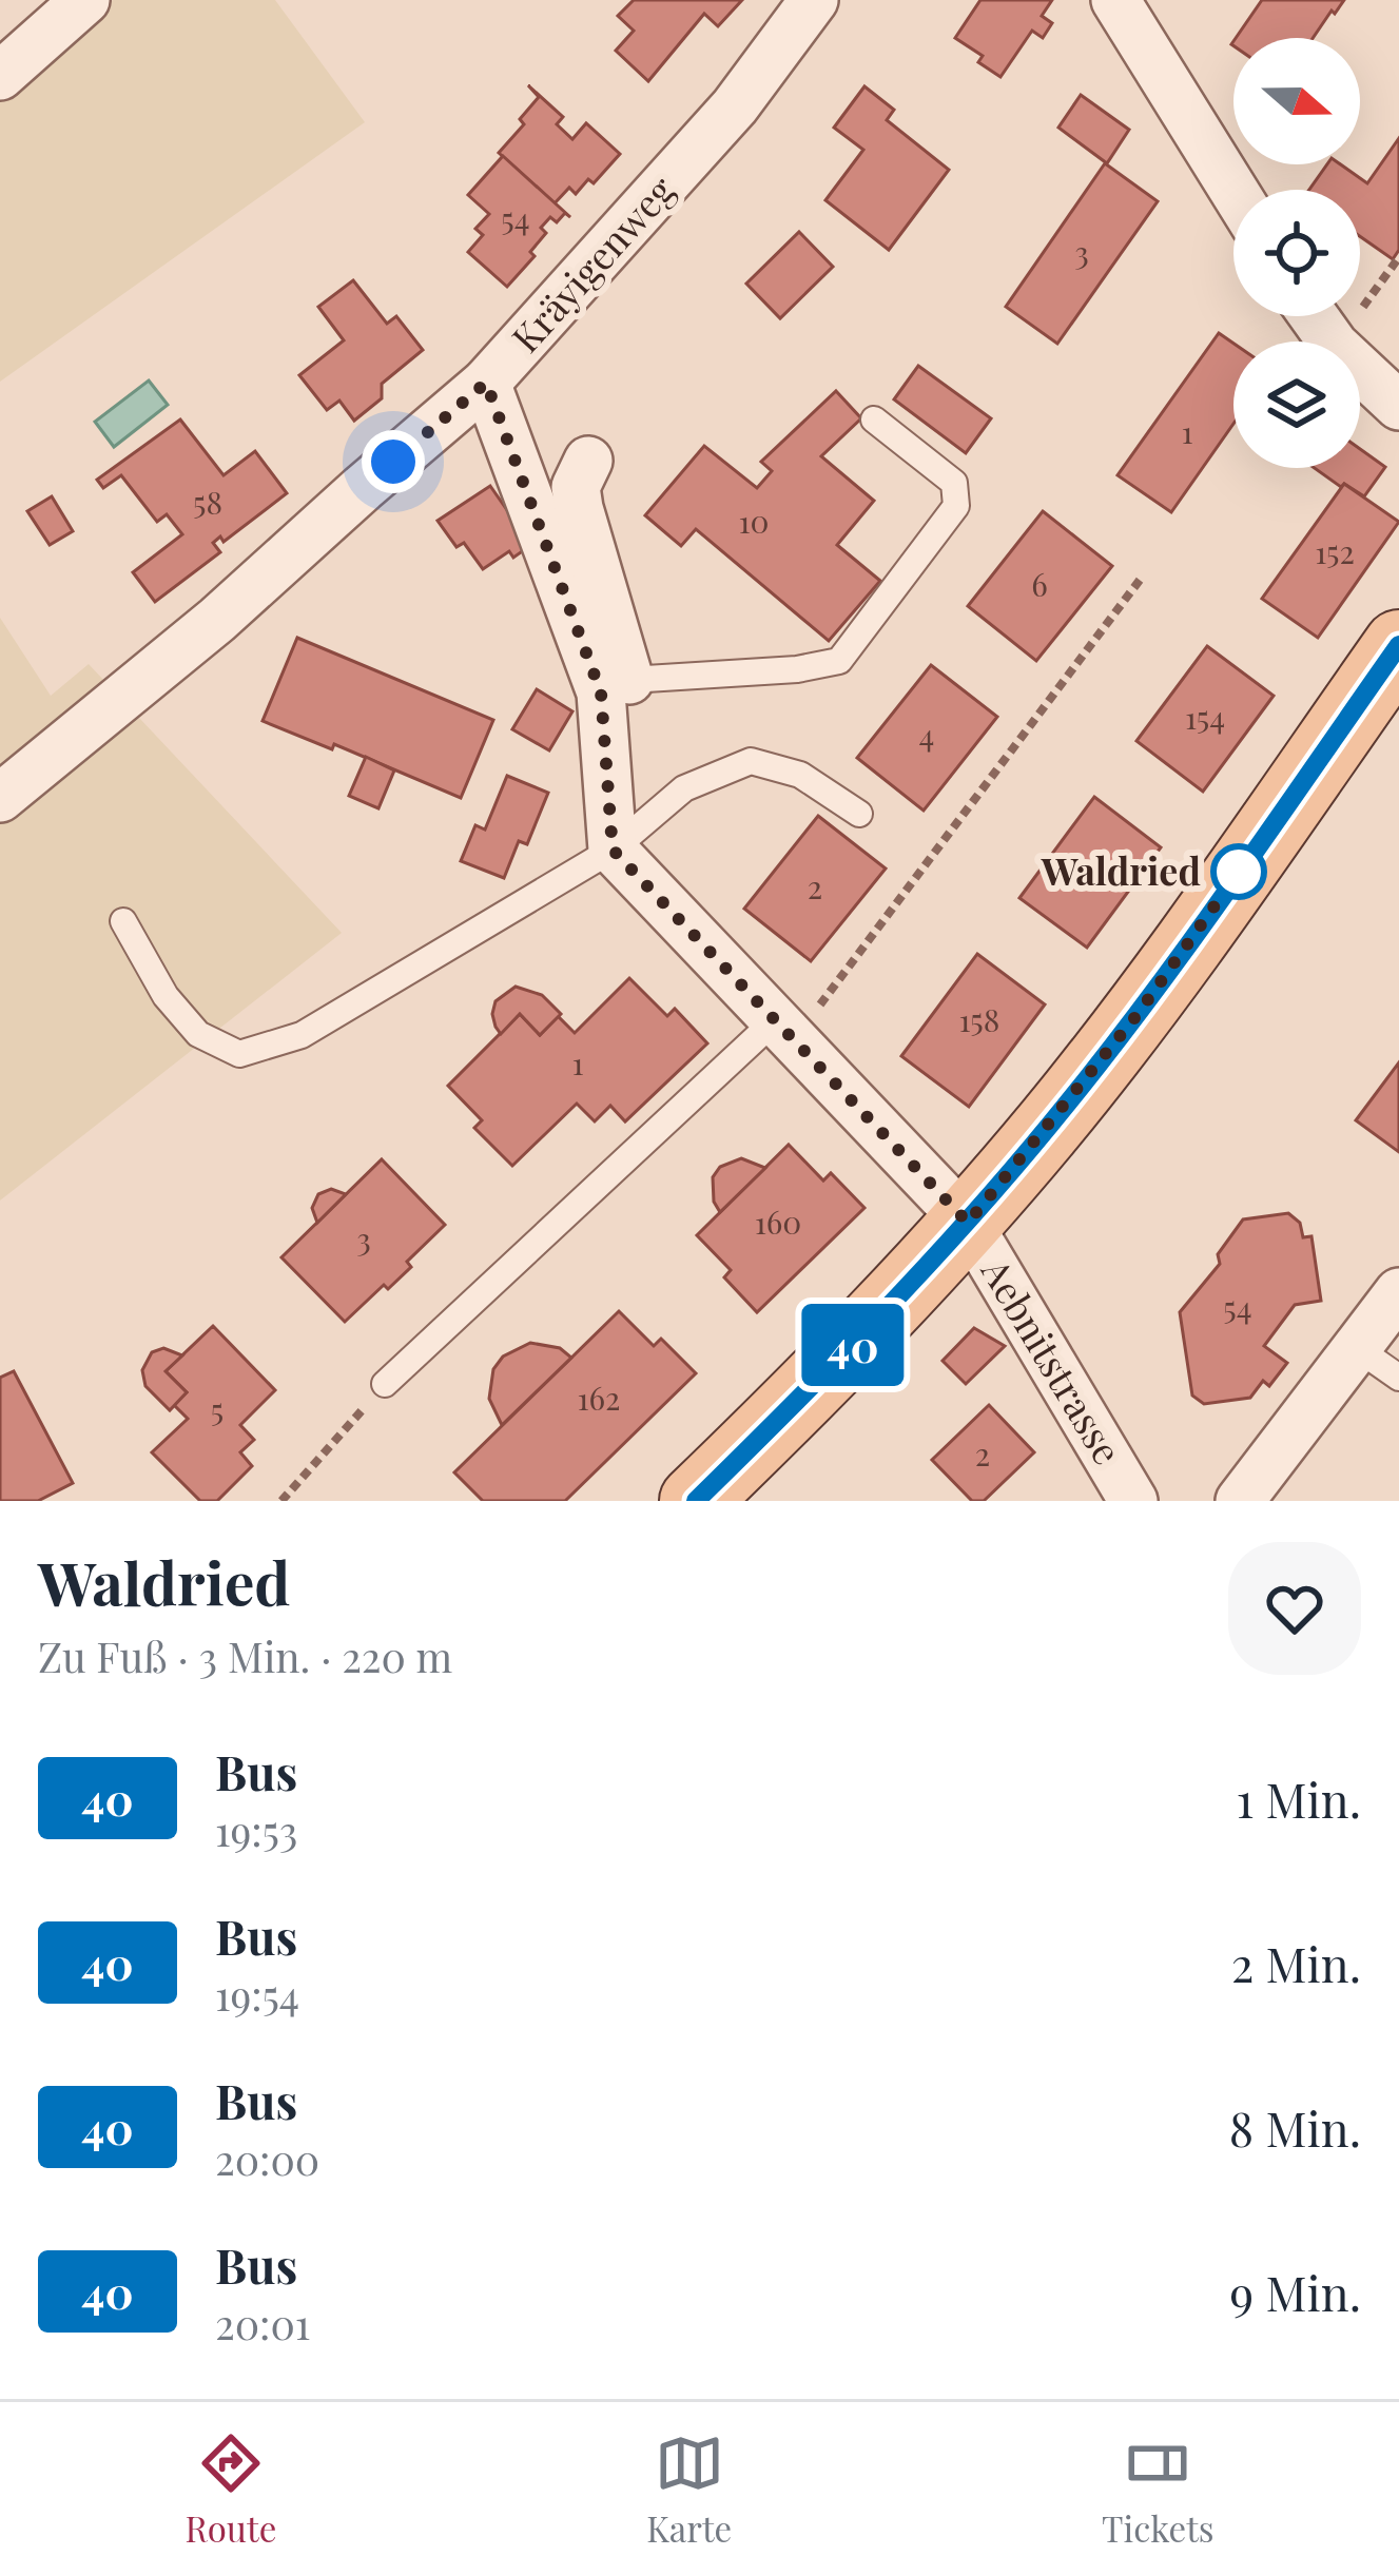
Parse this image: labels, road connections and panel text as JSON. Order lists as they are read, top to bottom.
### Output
{
  "streets": {
    "street": ["Kräyigenweg", "Aebnitstrasse"]
  },
  "places": ["Waldried"],
  "lines": ["bus line 40"],
  "house_numbers": [
    "54",
    "3",
    "1",
    "58",
    "10",
    "152",
    "6",
    "154",
    "4",
    "2",
    "158",
    "1",
    "160",
    "3",
    "54",
    "162",
    "5",
    "2"
  ],
  "north": "right",
  "page": {
    "on_map": "40",
    "heading": ["Waldried", "Zu Fuß · 3 Min. · 220 m"],
    "list": [
      {
        "mark": "40",
        "name": "Bus",
        "note": "19:53",
        "value": "1 Min."
      },
      {
        "mark": "40",
        "name": "Bus",
        "note": "19:54",
        "value": "2 Min."
      },
      {
        "mark": "40",
        "name": "Bus",
        "note": "20:00",
        "value": "8 Min."
      },
      {
        "mark": "40",
        "name": "Bus",
        "note": "20:01",
        "value": "9 Min."
      }
    ],
    "tabs": ["Route", "Karte", "Tickets"]
  }
}
